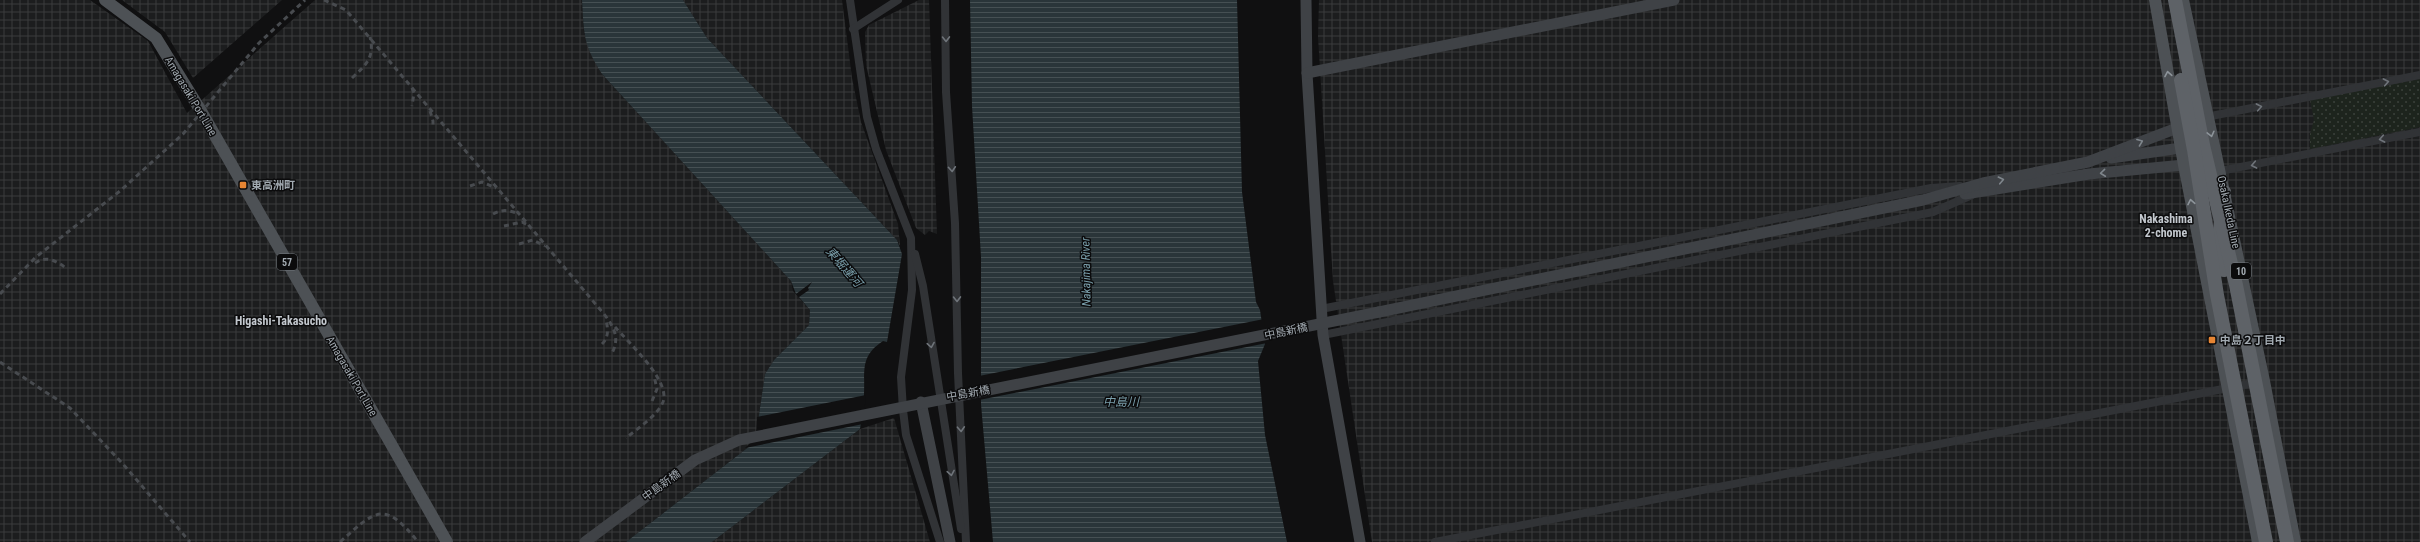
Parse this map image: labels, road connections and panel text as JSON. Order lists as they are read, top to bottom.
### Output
{
  "streets": {
    "main road": [
      "Amagasaki Port Line",
      "Osaka Ikeda Line",
      "57",
      "10"
    ],
    "street": ["中島新橋"]
  },
  "districts": ["Nakashima 2-chome", "Higashi-Takasucho"],
  "water": ["東堀運河", "Nakajima River", "中島川"],
  "places": {
    "transit": ["東高洲町", "中島２丁目中"]
  }
}
